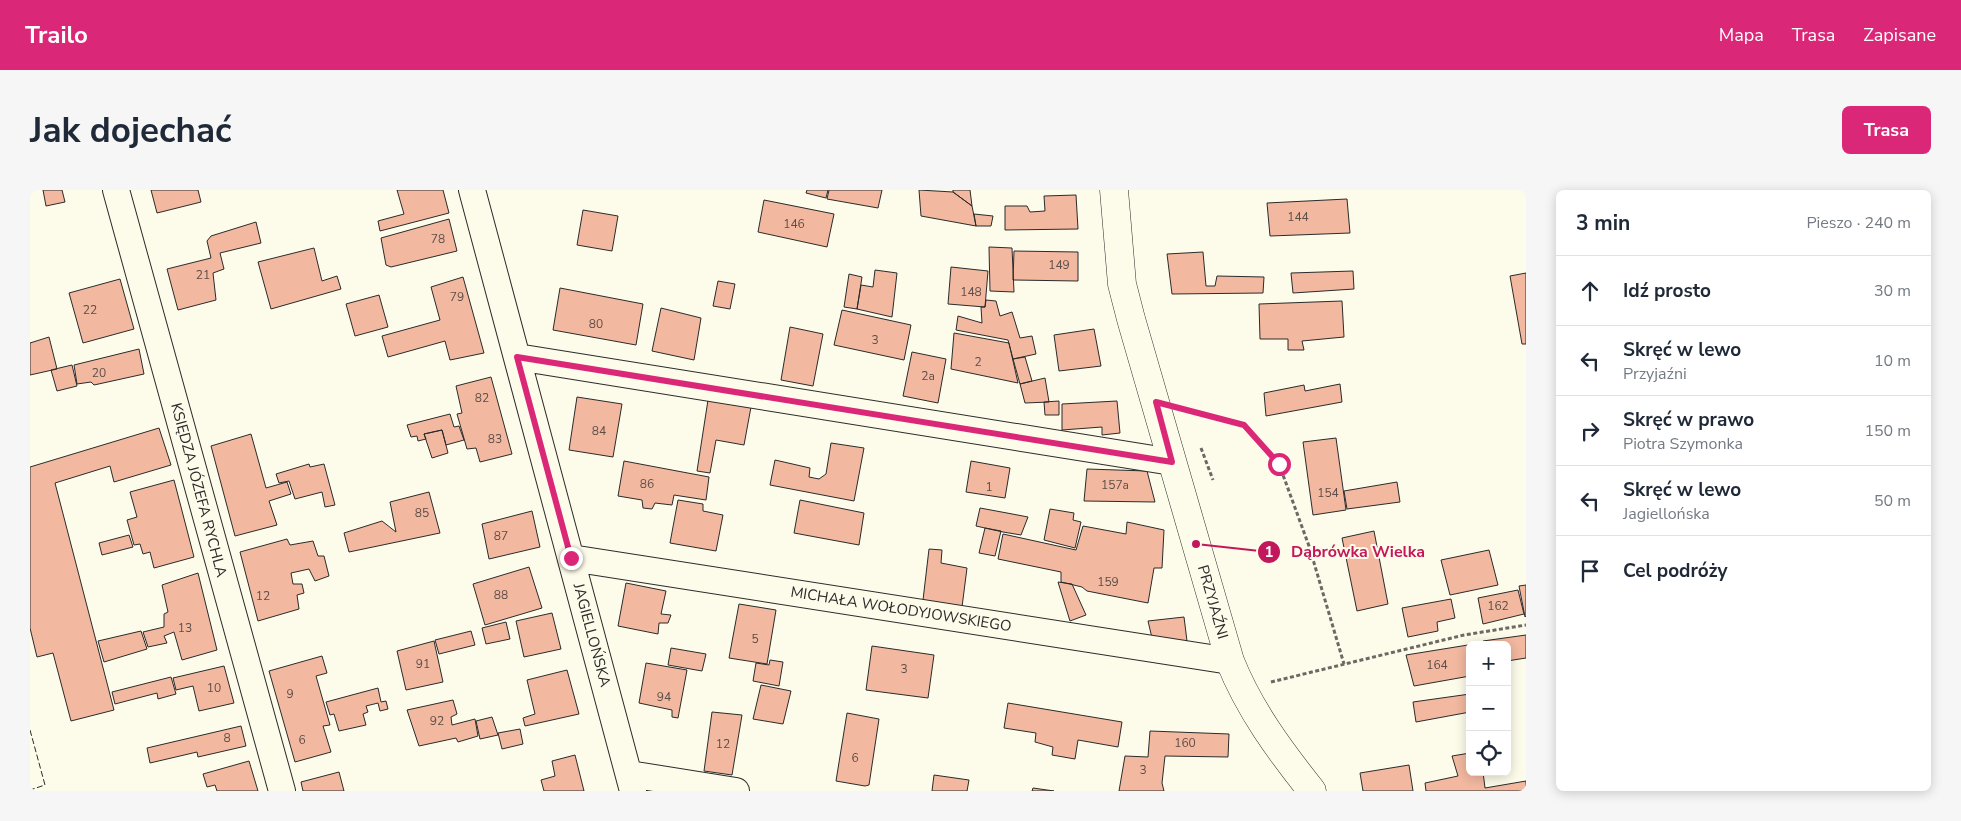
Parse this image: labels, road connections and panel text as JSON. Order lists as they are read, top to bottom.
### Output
{
  "streets": {
    "street": [
      "KSIĘDZA JÓZEFA RYCHLA",
      "PRZYJAŹNI",
      "MICHAŁA WOŁODYJOWSKIEGO",
      "JAGIELLOŃSKA"
    ]
  },
  "crossings": [
    ["PRZYJAŹNI", "MICHAŁA WOŁODYJOWSKIEGO"],
    ["MICHAŁA WOŁODYJOWSKIEGO", "JAGIELLOŃSKA"]
  ],
  "places": ["Dąbrówka Wielka"],
  "house_numbers": [
    "144",
    "146",
    "78",
    "149",
    "21",
    "148",
    "79",
    "22",
    "80",
    "3",
    "2",
    "20",
    "2a",
    "82",
    "84",
    "83",
    "86",
    "157a",
    "1",
    "154",
    "85",
    "87",
    "159",
    "88",
    "12",
    "162",
    "13",
    "5",
    "91",
    "164",
    "3",
    "10",
    "9",
    "94",
    "92",
    "8",
    "6",
    "160",
    "12",
    "6",
    "3"
  ],
  "page": {
    "header": "Trailo",
    "nav": ["Mapa", "Trasa", "Zapisane"],
    "buttons": "Trasa",
    "title": "Jak dojechać",
    "heading": ["3 min", "Pieszo · 240 m"],
    "list": [
      ["Idź prosto", "30 m"],
      ["Skręć w lewo", "Przyjaźni", "10 m"],
      ["Skręć w prawo", "Piotra Szymonka", "150 m"],
      ["Skręć w lewo", "Jagiellońska", "50 m"],
      "Cel podróży"
    ],
    "map_buttons": ["+", "−"]
  }
}
